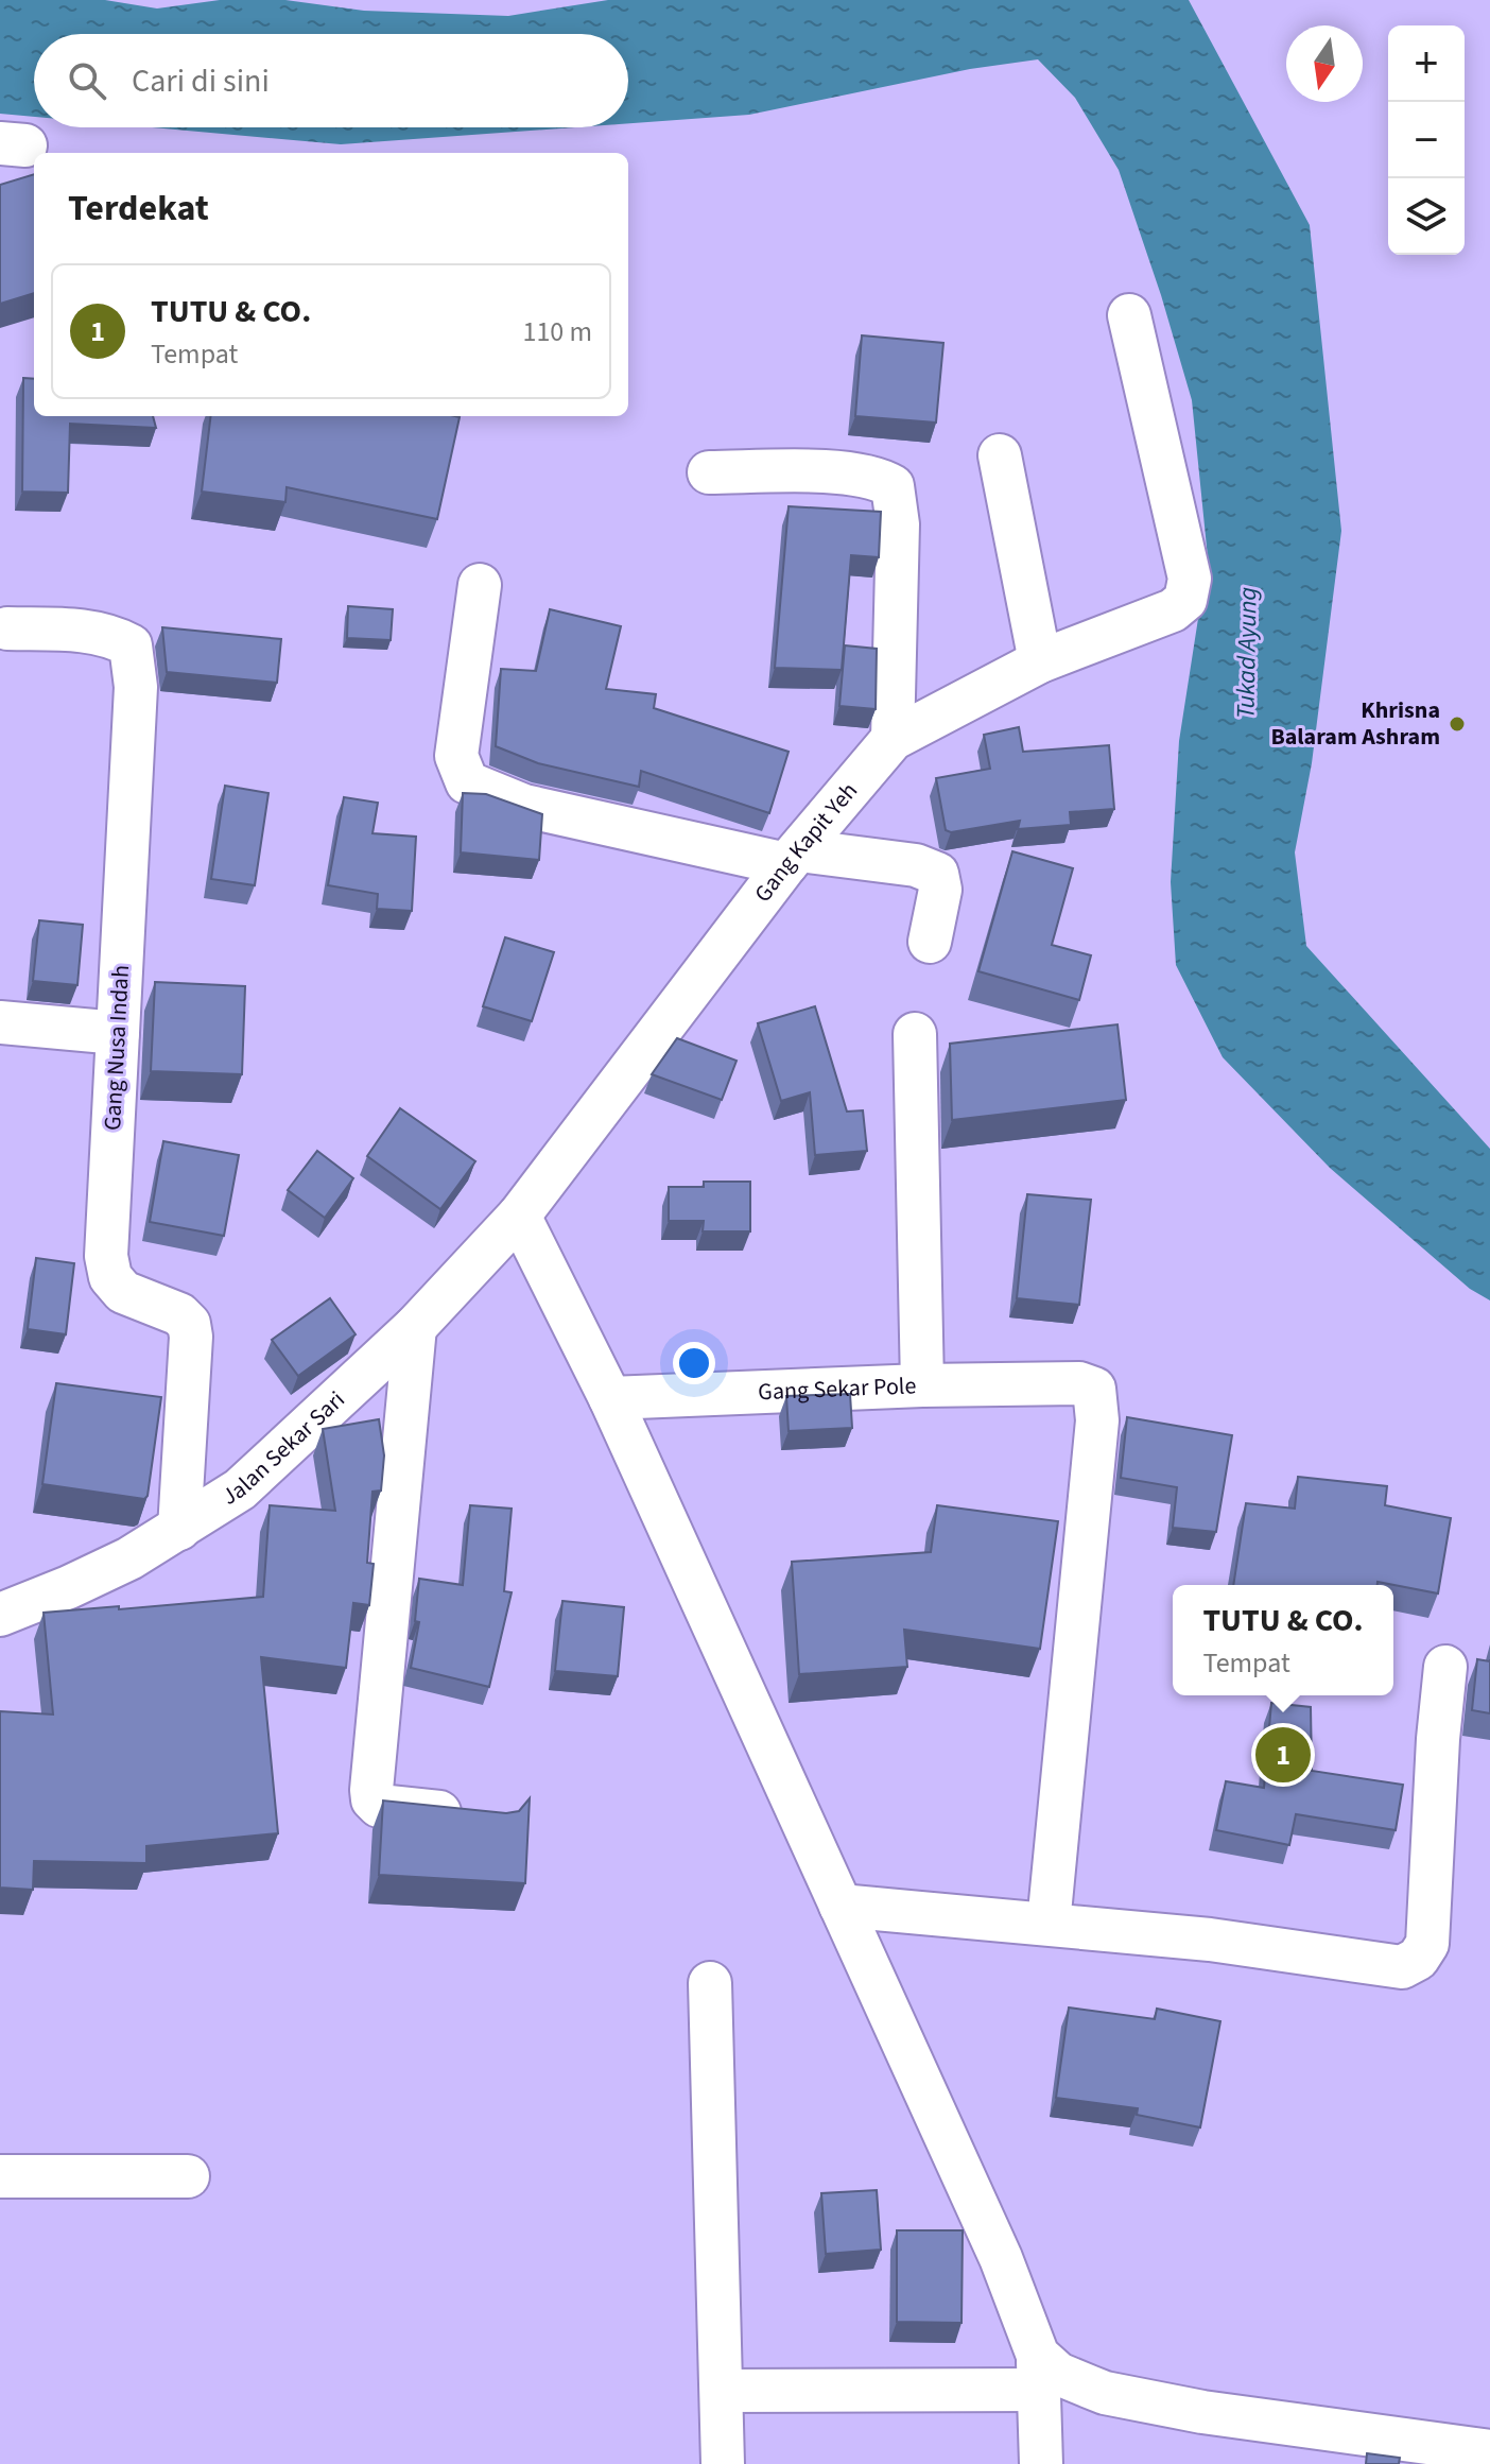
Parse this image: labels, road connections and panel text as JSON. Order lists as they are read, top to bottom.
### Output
{
  "streets": {
    "street": [
      "Gang Kapit Yeh",
      "Gang Nusa Indah",
      "Gang Sekar Pole",
      "Jalan Sekar Sari"
    ]
  },
  "crossings": [
    ["Gang Kapit Yeh", "Jalan Sekar Sari"],
    ["Gang Nusa Indah", "Jalan Sekar Sari"]
  ],
  "water": ["Tukad Ayung"],
  "places": ["Khrisna Balaram Ashram"],
  "north": "bottom",
  "page": {
    "map_buttons": ["+", "−"],
    "search": "Cari di sini",
    "heading": "Terdekat",
    "list": [
      {
        "mark": "1",
        "name": "TUTU & CO.",
        "note": "Tempat",
        "value": "110 m"
      }
    ],
    "popup": ["TUTU & CO.", "Tempat"],
    "pins": "1"
  }
}
